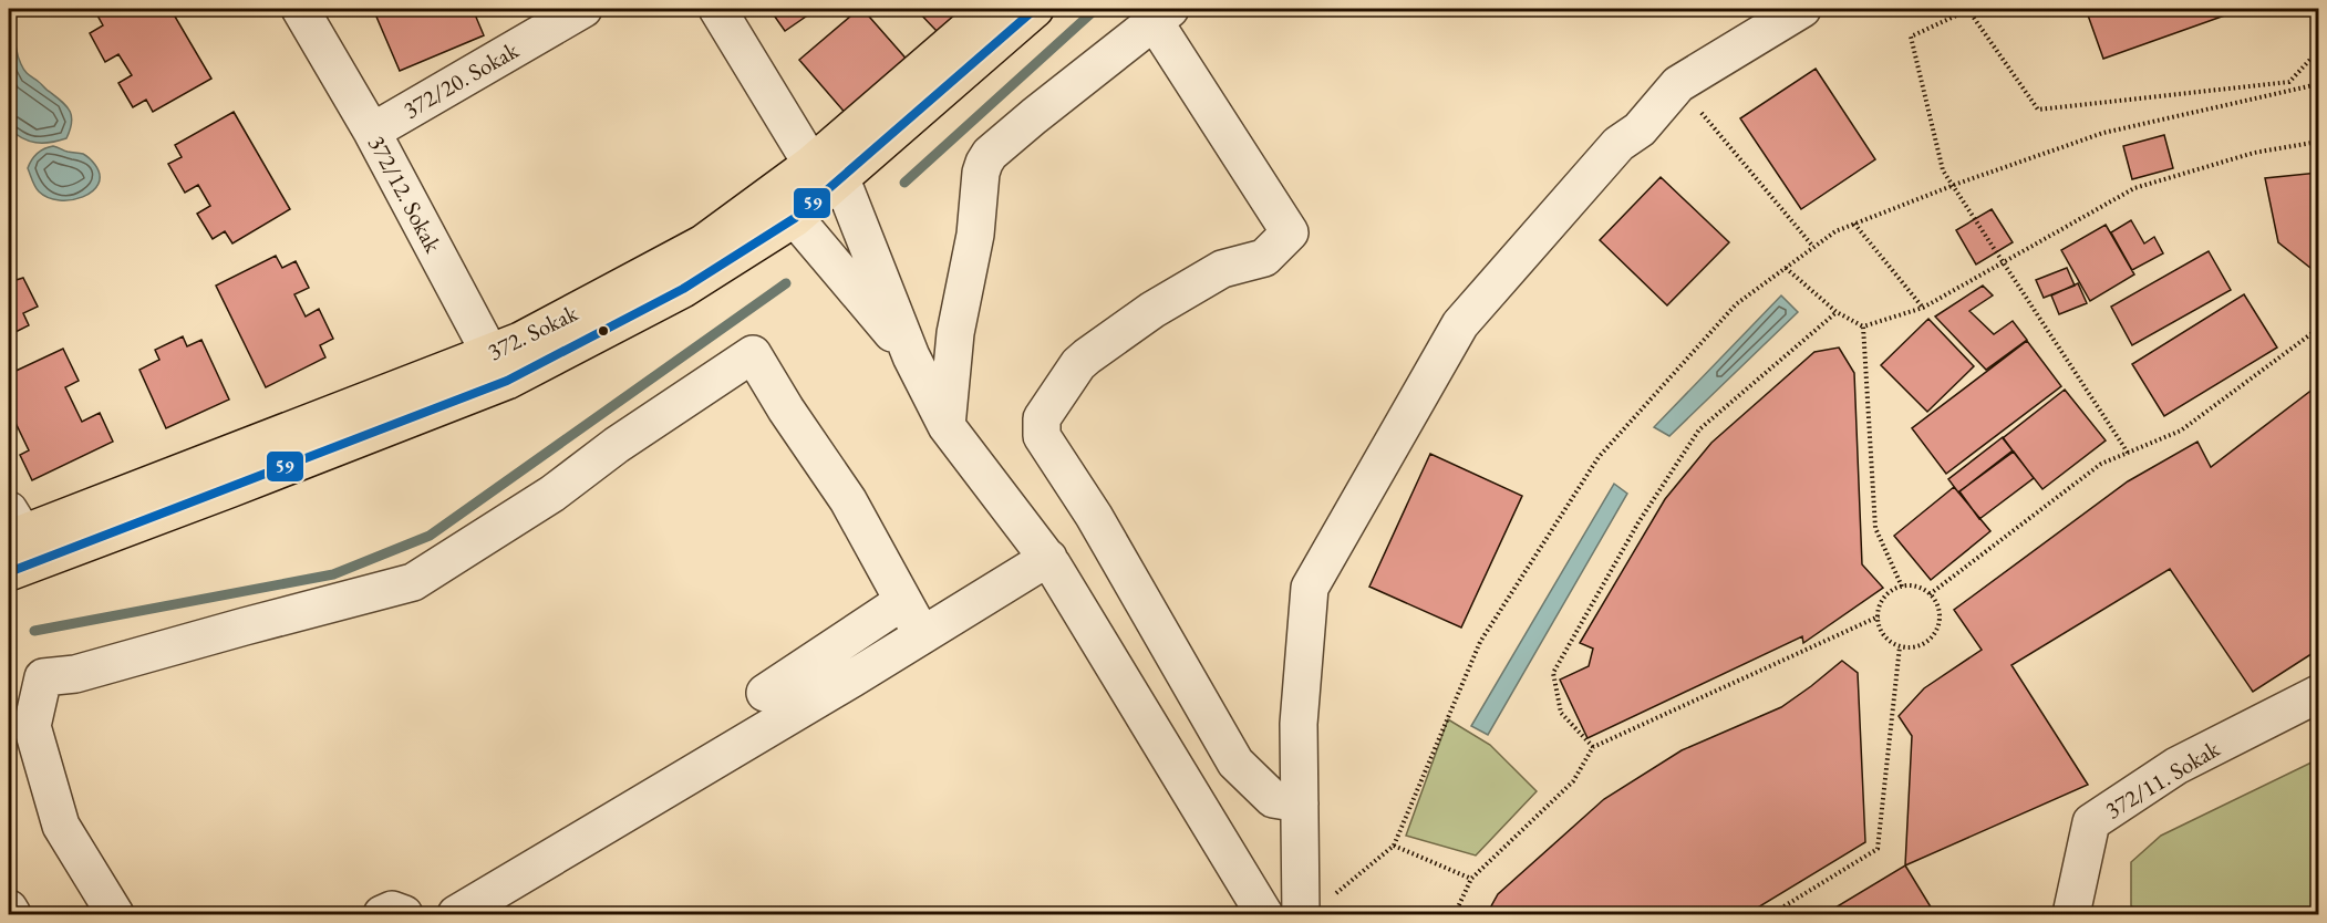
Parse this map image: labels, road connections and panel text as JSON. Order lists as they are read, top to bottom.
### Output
{
  "streets": {
    "main road": ["372. Sokak"],
    "street": ["372/20. Sokak", "372/12. Sokak", "372/11. Sokak"]
  },
  "crossings": [
    ["372/20. Sokak", "372/12. Sokak"],
    ["372/12. Sokak", "372. Sokak"]
  ],
  "lines": ["transit line 59"]
}
